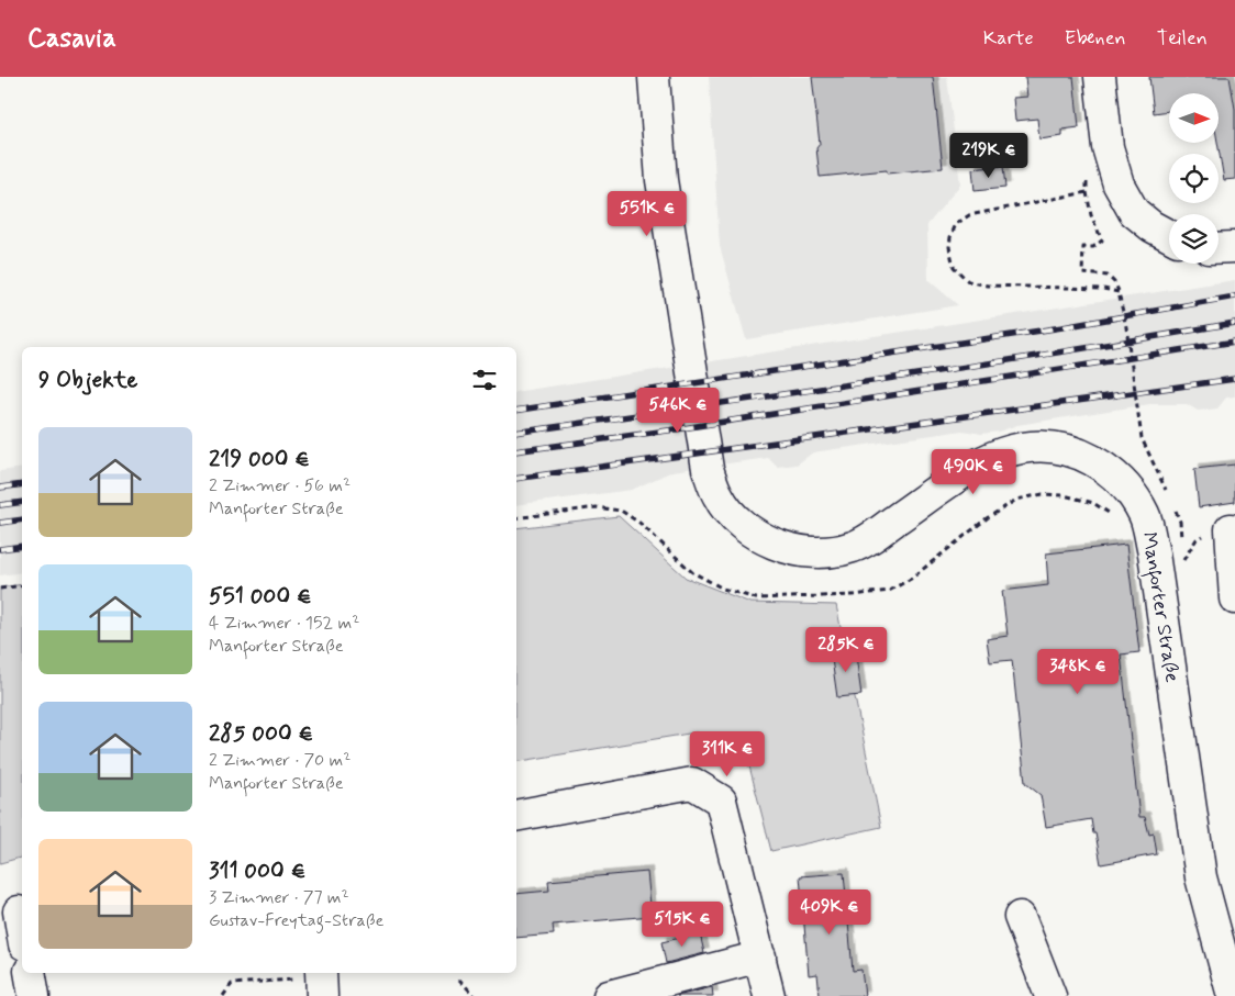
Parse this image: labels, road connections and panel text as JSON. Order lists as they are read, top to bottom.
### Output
{
  "streets": {
    "street": ["Manforter Straße"]
  },
  "north": "right",
  "page": {
    "header": "Casavia",
    "nav": ["Karte", "Ebenen", "Teilen"],
    "price": [
      "219K €",
      "551K €",
      "546K €",
      "490K €",
      "285K €",
      "348K €",
      "311K €",
      "409K €",
      "515K €"
    ],
    "heading": "9 Objekte",
    "list": [
      {
        "name": "219 000 €",
        "note": "2 Zimmer · 56 m² · Manforter Straße"
      },
      {
        "name": "551 000 €",
        "note": "4 Zimmer · 152 m² · Manforter Straße"
      },
      {
        "name": "285 000 €",
        "note": "2 Zimmer · 70 m² · Manforter Straße"
      },
      {
        "name": "311 000 €",
        "note": "3 Zimmer · 77 m² · Gustav-Freytag-Straße"
      }
    ]
  }
}
